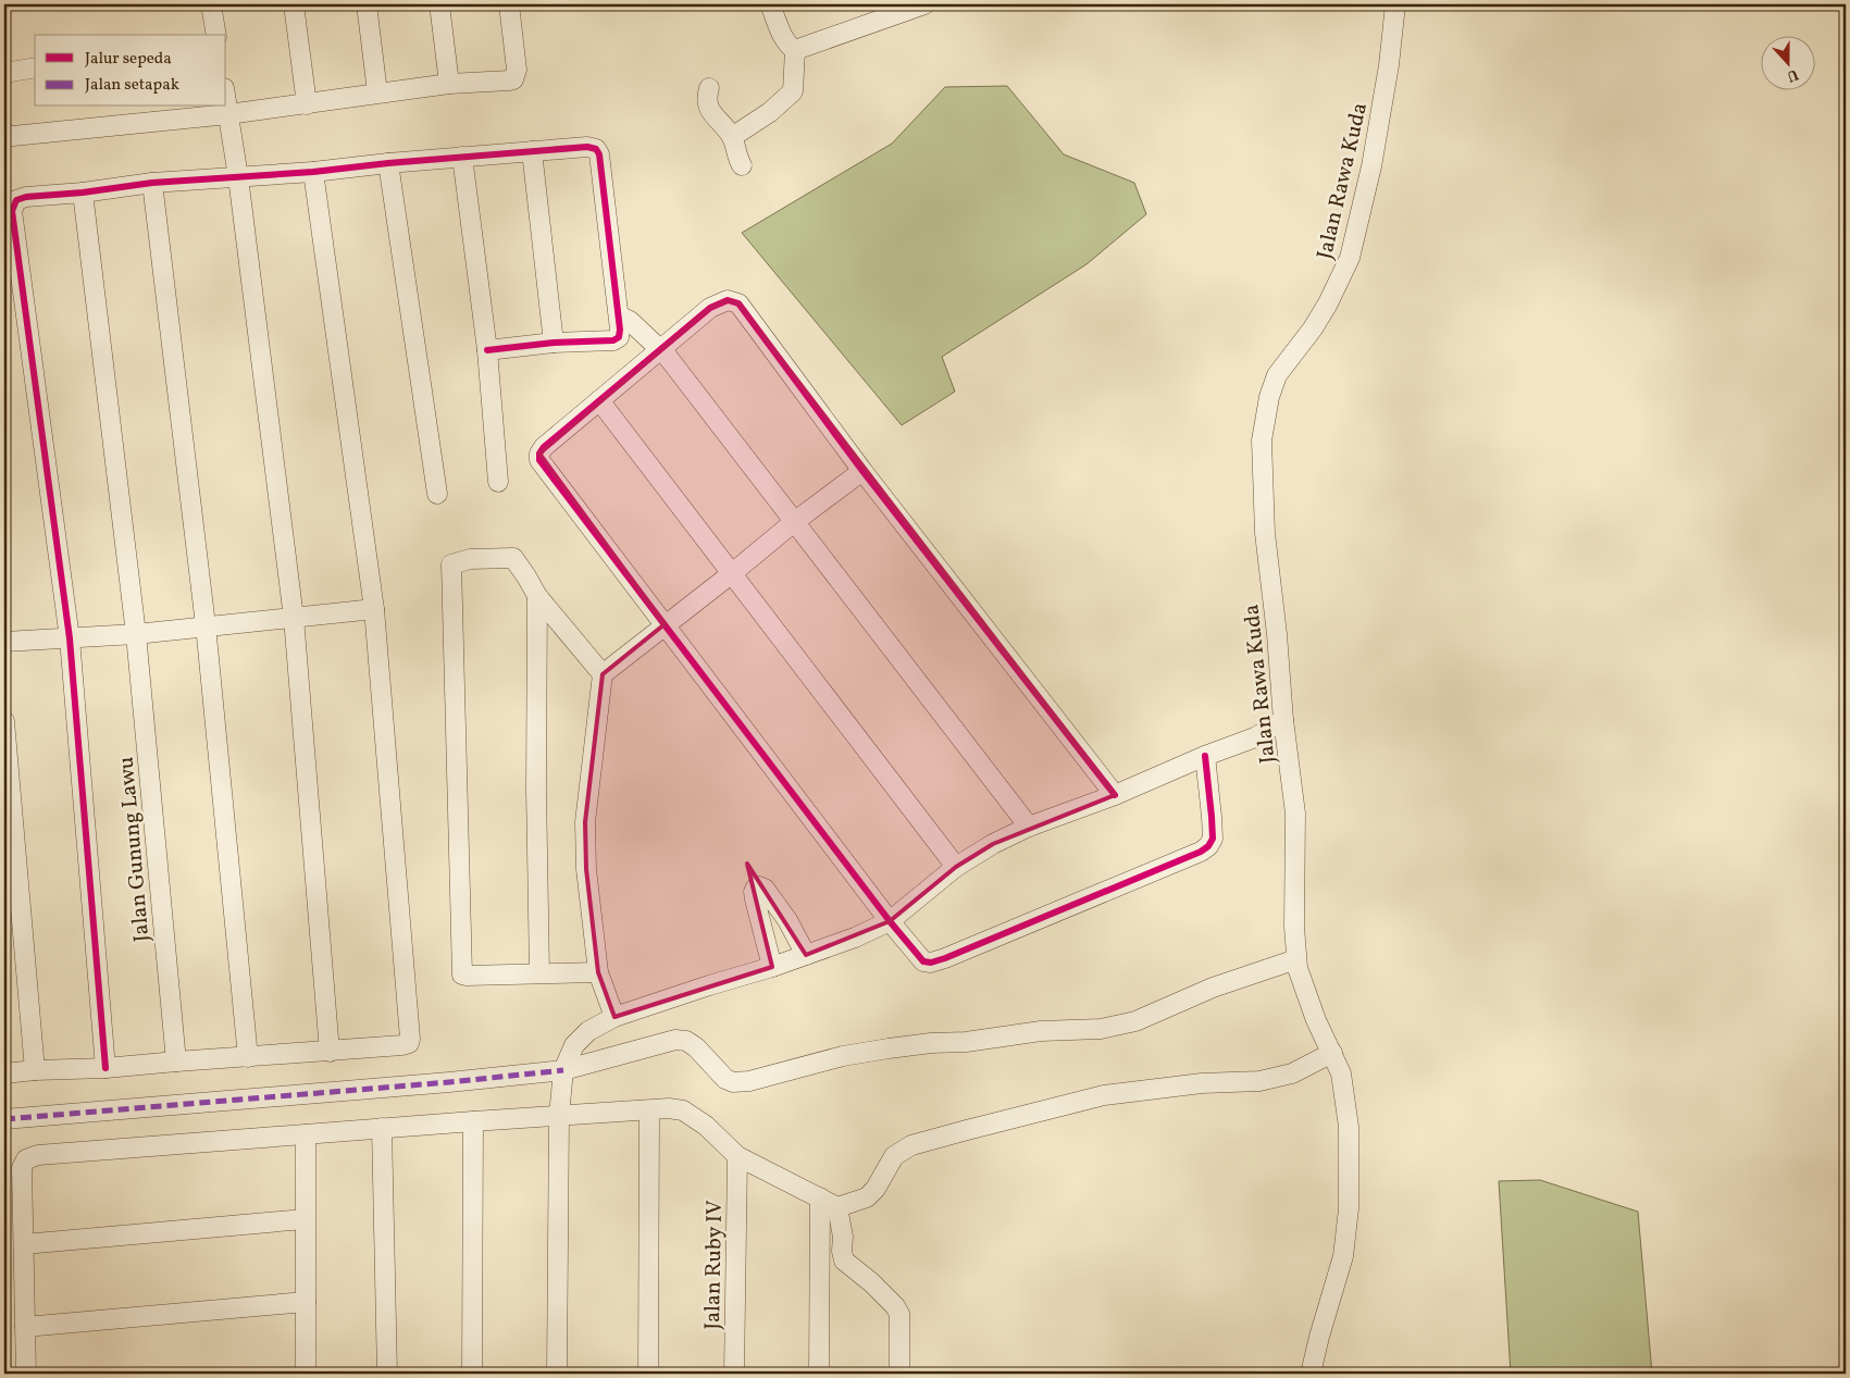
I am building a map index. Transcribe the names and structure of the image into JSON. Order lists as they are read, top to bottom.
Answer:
{
  "streets": {
    "street": ["Jalan Rawa Kuda", "Jalan Gunung Lawu", "Jalan Ruby IV"]
  },
  "legend": ["Jalur sepeda", "Jalan setapak"],
  "north": "bottom"
}
